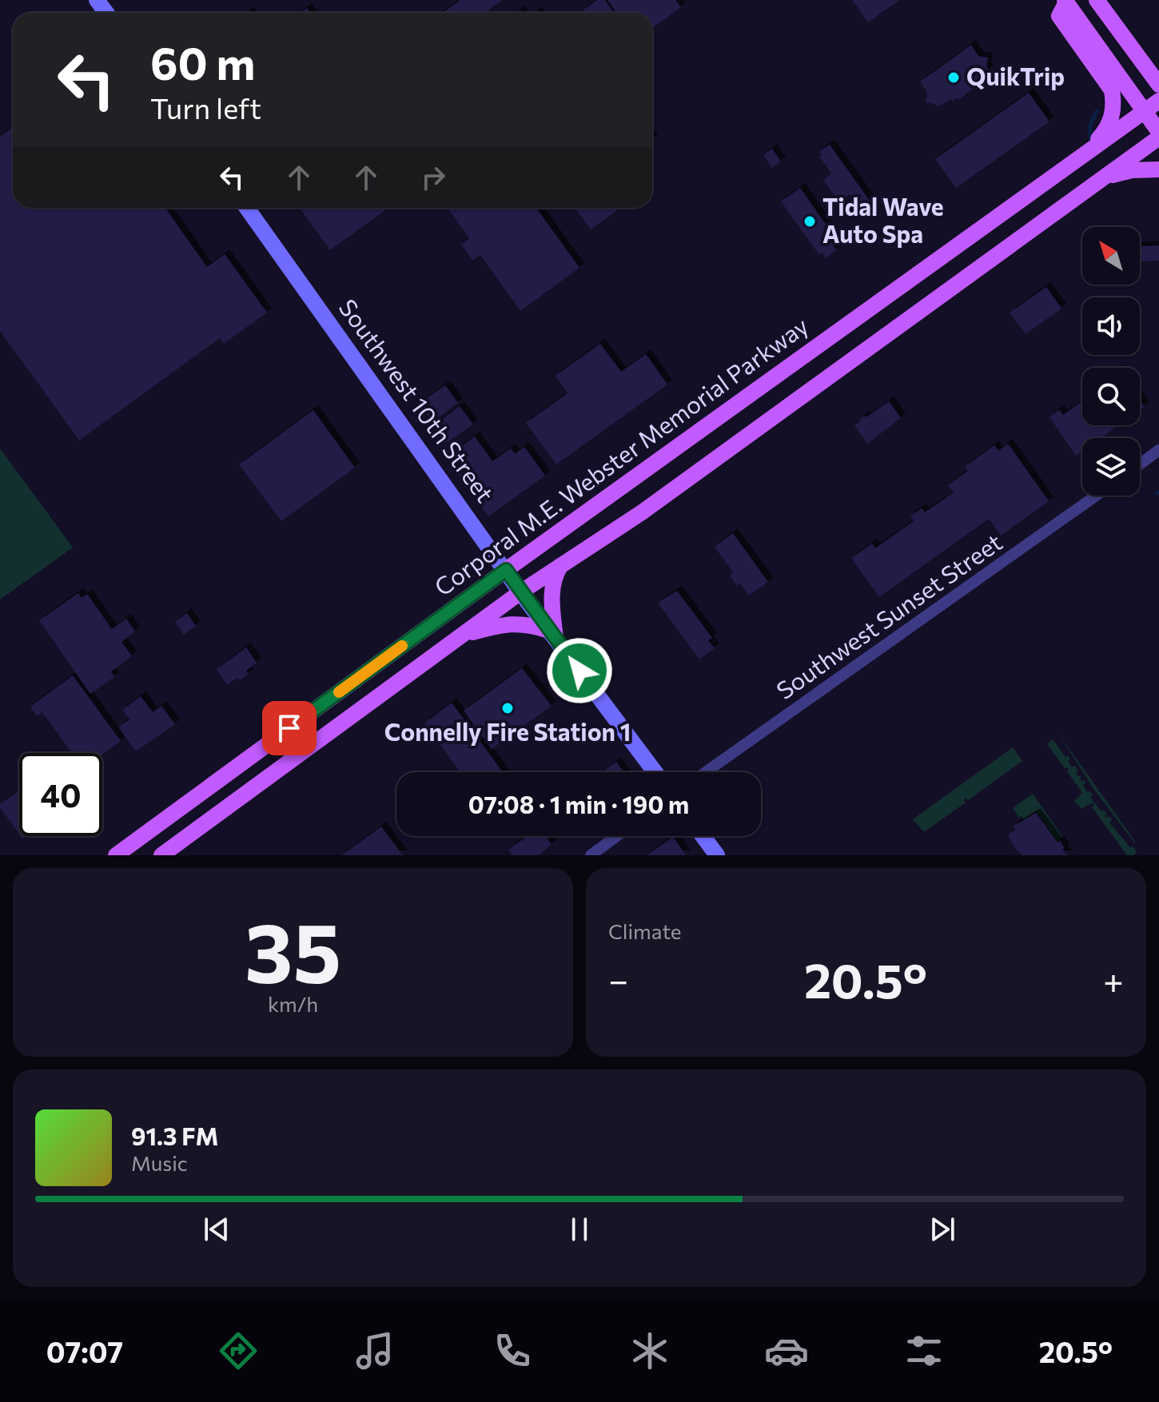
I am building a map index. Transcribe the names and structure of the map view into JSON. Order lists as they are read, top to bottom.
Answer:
{
  "streets": {
    "main road": ["Corporal M.E. Webster Memorial Parkway"],
    "street": ["Southwest 10th Street", "Southwest Sunset Street"]
  },
  "crossings": [
    ["Southwest 10th Street", "Corporal M.E. Webster Memorial Parkway"]
  ],
  "places": ["QuikTrip", "Tidal Wave Auto Spa", "Connelly Fire Station 1"],
  "north": "top left",
  "page": {
    "turn": ["60 m", "Turn left"],
    "limit": "40",
    "trip": "07:08 · 1 min · 190 m",
    "tile": [
      ["35", "km/h"],
      "Climate"
    ],
    "heat": ["−", "20.5°", "+"],
    "song": ["91.3 FM", "Music"],
    "tabs": ["07:07", "20.5°"]
  }
}
